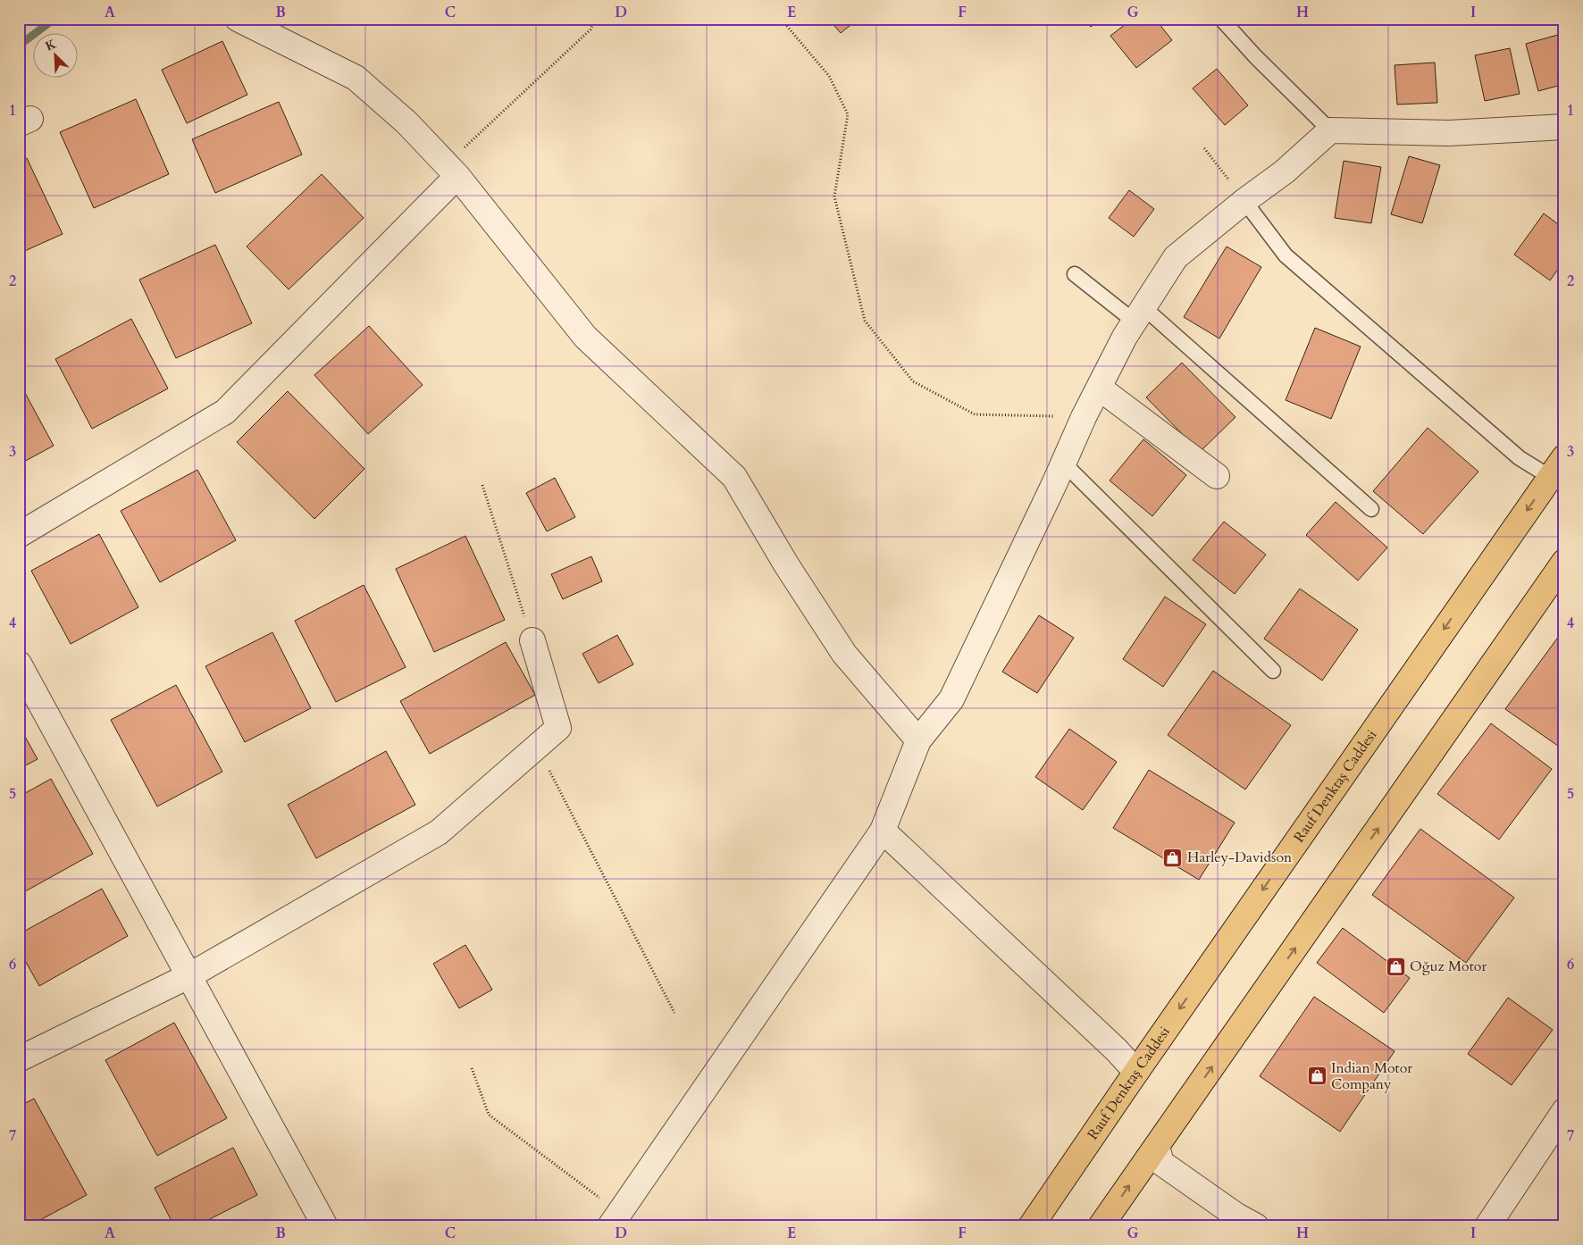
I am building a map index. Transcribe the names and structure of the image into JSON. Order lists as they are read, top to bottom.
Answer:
{
  "streets": {
    "main road": ["Rauf Denktaş Caddesi"]
  },
  "places": {
    "shop": ["Harley-Davidson", "Oğuz Motor", "Indian Motor Company"]
  },
  "north": "top left",
  "grid": {
    "columns": [
      "A",
      "B",
      "C",
      "D",
      "E",
      "F",
      "G",
      "H",
      "I"
    ],
    "rows": [
      "1",
      "2",
      "3",
      "4",
      "5",
      "6",
      "7"
    ]
  }
}
